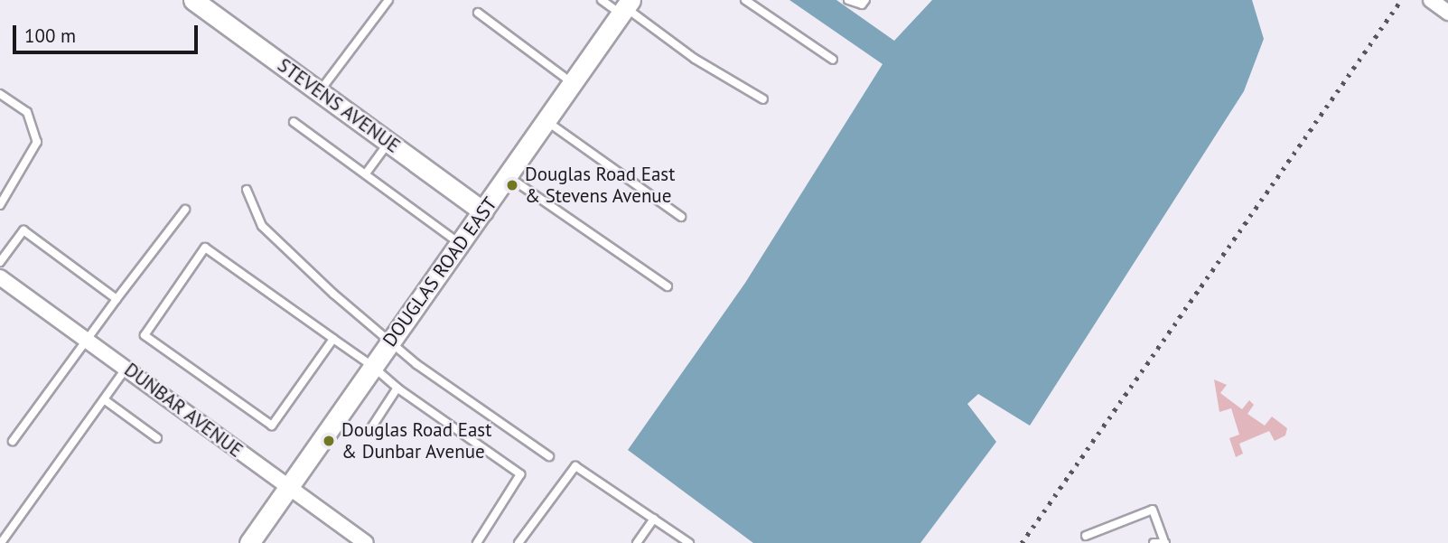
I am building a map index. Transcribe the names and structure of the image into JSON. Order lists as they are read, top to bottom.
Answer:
{
  "streets": {
    "street": ["STEVENS AVENUE", "DOUGLAS ROAD EAST", "DUNBAR AVENUE"]
  },
  "crossings": [
    ["STEVENS AVENUE", "DOUGLAS ROAD EAST"],
    ["DOUGLAS ROAD EAST", "DUNBAR AVENUE"]
  ],
  "places": ["Douglas Road East & Stevens Avenue", "Douglas Road East & Dunbar Avenue"],
  "scale_bar": "100 m"
}
